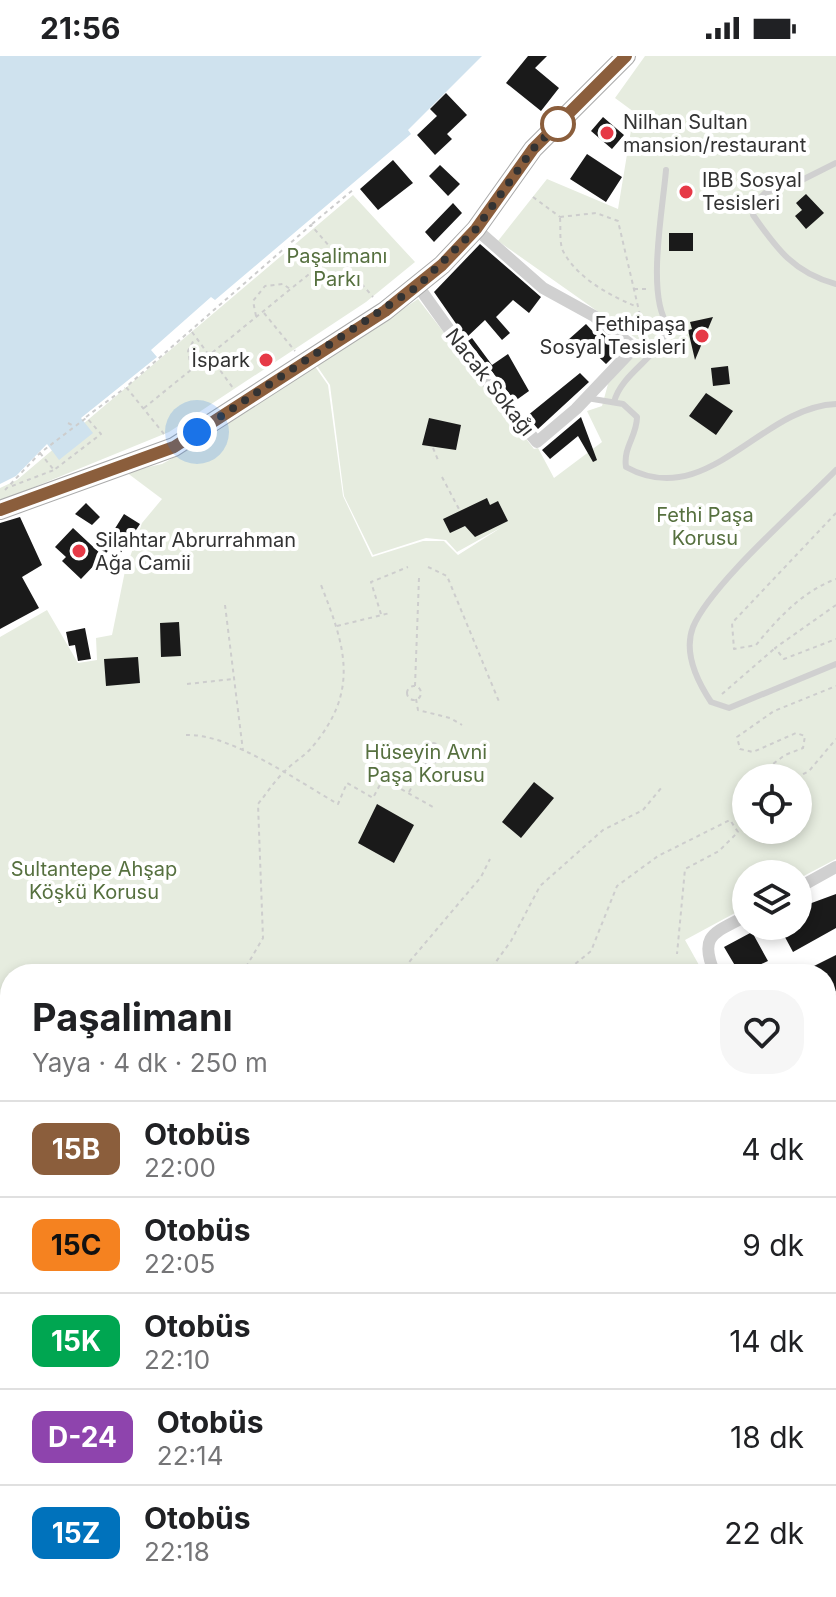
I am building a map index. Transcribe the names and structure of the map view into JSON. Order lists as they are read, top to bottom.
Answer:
{
  "streets": {
    "street": ["Nacak Sokağı"]
  },
  "parks": [
    "Paşalimanı Parkı",
    "Fethi Paşa Korusu",
    "Hüseyin Avni Paşa Korusu",
    "Sultantepe Ahşap Köşkü Korusu"
  ],
  "places": [
    "Nilhan Sultan mansion/restaurant",
    "IBB Sosyal Tesisleri",
    "Fethipaşa Sosyal Tesisleri",
    "İspark",
    "Silahtar Abrurrahman Ağa Camii"
  ],
  "lines": ["bus line 15B"],
  "page": {
    "status": "21:56",
    "heading": ["Paşalimanı", "Yaya · 4 dk · 250 m"],
    "list": [
      {
        "mark": "15B",
        "name": "Otobüs",
        "note": "22:00",
        "value": "4 dk"
      },
      {
        "mark": "15C",
        "name": "Otobüs",
        "note": "22:05",
        "value": "9 dk"
      },
      {
        "mark": "15K",
        "name": "Otobüs",
        "note": "22:10",
        "value": "14 dk"
      },
      {
        "mark": "D-24",
        "name": "Otobüs",
        "note": "22:14",
        "value": "18 dk"
      },
      {
        "mark": "15Z",
        "name": "Otobüs",
        "note": "22:18",
        "value": "22 dk"
      }
    ]
  }
}
